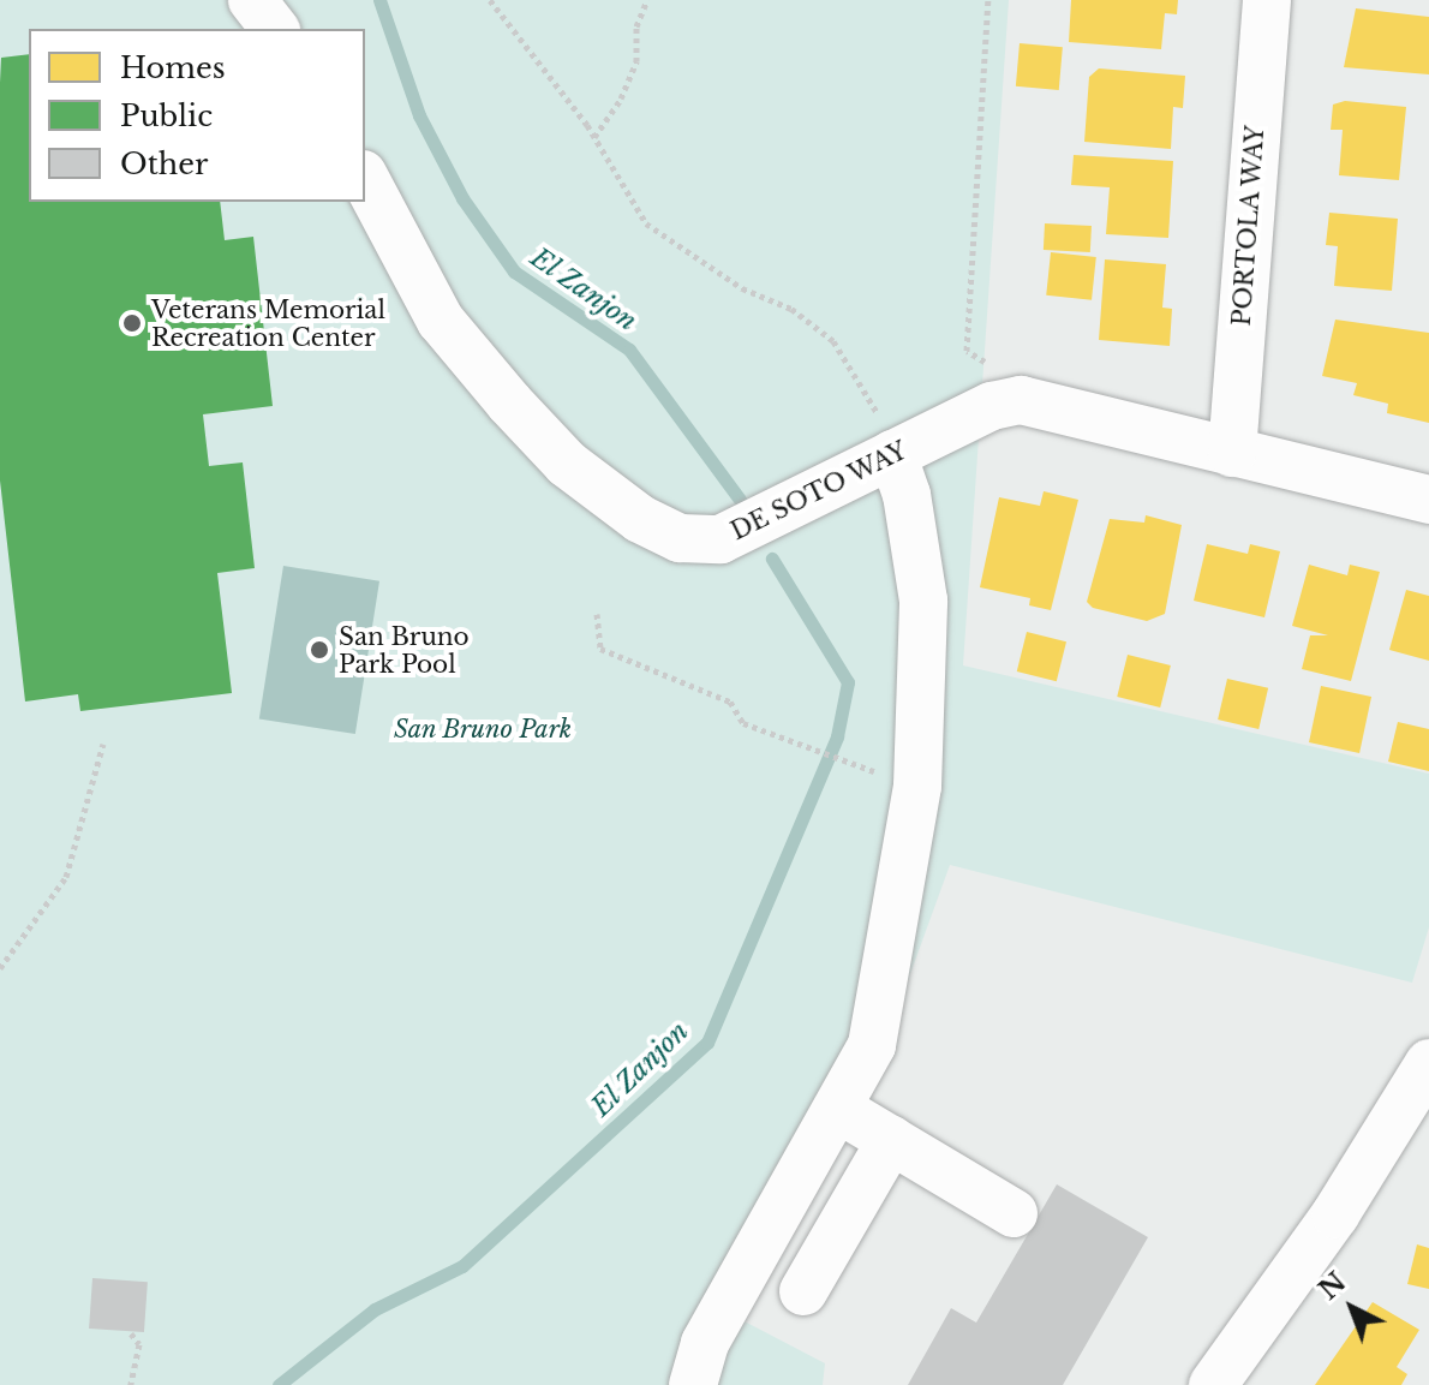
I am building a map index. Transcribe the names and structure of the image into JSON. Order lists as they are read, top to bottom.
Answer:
{
  "streets": {
    "street": ["PORTOLA WAY", "DE SOTO WAY"]
  },
  "water": ["El Zanjon"],
  "parks": ["San Bruno Park"],
  "places": ["Veterans Memorial Recreation Center", "San Bruno Park Pool"],
  "legend": ["Homes", "Public", "Other"],
  "north": "top left"
}
